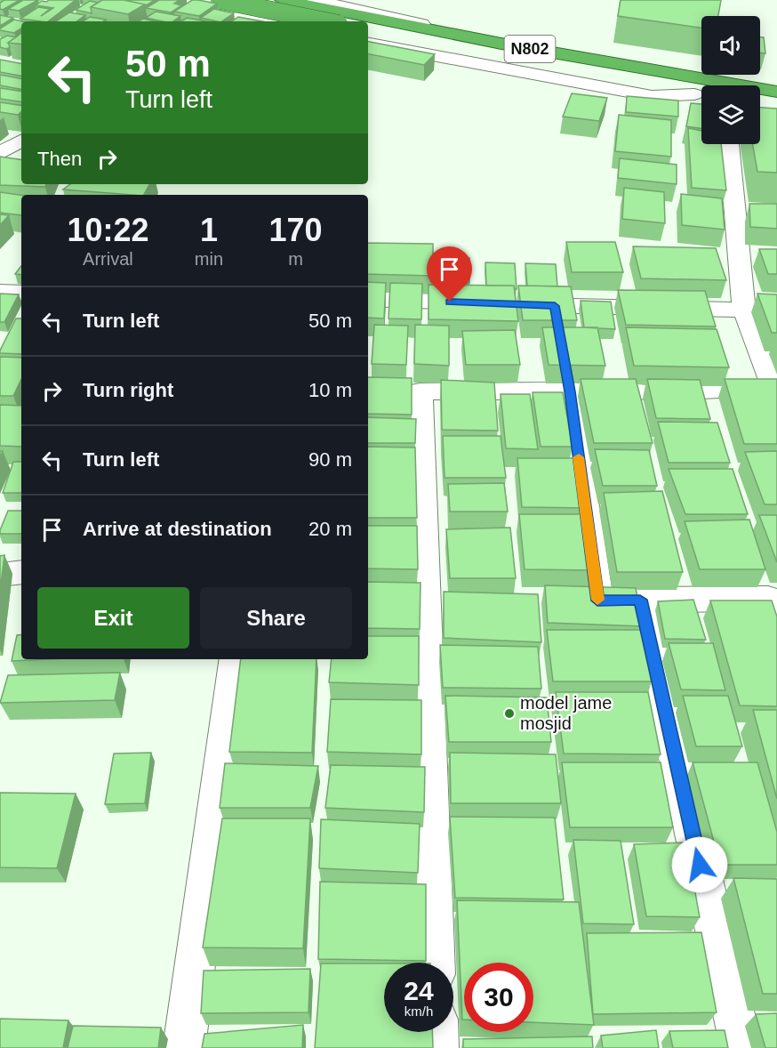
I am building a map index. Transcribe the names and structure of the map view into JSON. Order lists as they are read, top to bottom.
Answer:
{
  "streets": {
    "highway": ["N802"]
  },
  "places": ["model jame mosjid"],
  "page": {
    "turn": ["50 m", "Turn left"],
    "then": "Then",
    "eta": [
      "10:22",
      "Arrival",
      "1",
      "min",
      "170",
      "m"
    ],
    "list": [
      {
        "name": "Turn left",
        "value": "50 m"
      },
      {
        "name": "Turn right",
        "value": "10 m"
      },
      {
        "name": "Turn left",
        "value": "90 m"
      },
      {
        "name": "Arrive at destination",
        "value": "20 m"
      }
    ],
    "buttons": ["Exit", "Share"],
    "speed": "24 km/h",
    "limit": "30"
  }
}
